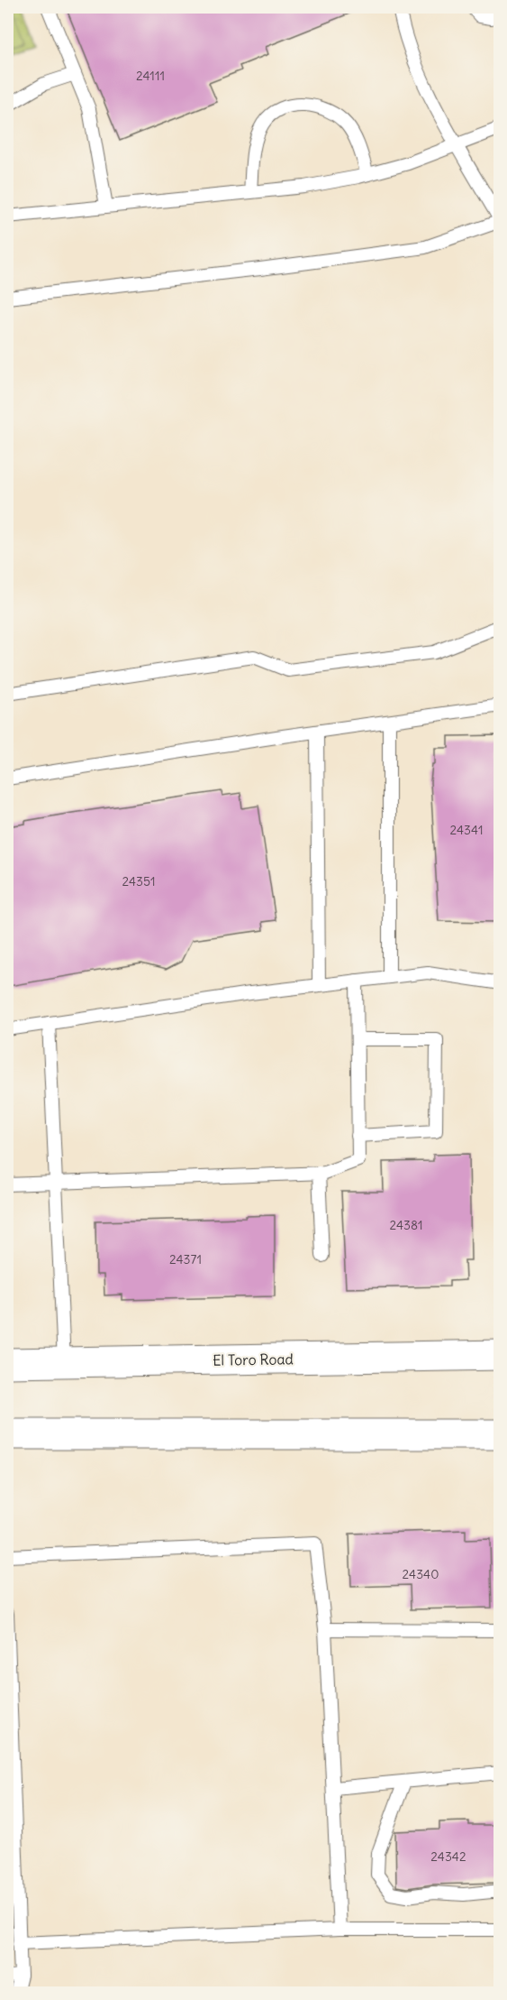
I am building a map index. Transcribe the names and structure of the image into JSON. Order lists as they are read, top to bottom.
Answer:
{
  "streets": {
    "main road": ["El Toro Road"]
  },
  "house_numbers": [
    "24111",
    "24341",
    "24351",
    "24381",
    "24371",
    "24340",
    "24342"
  ]
}
